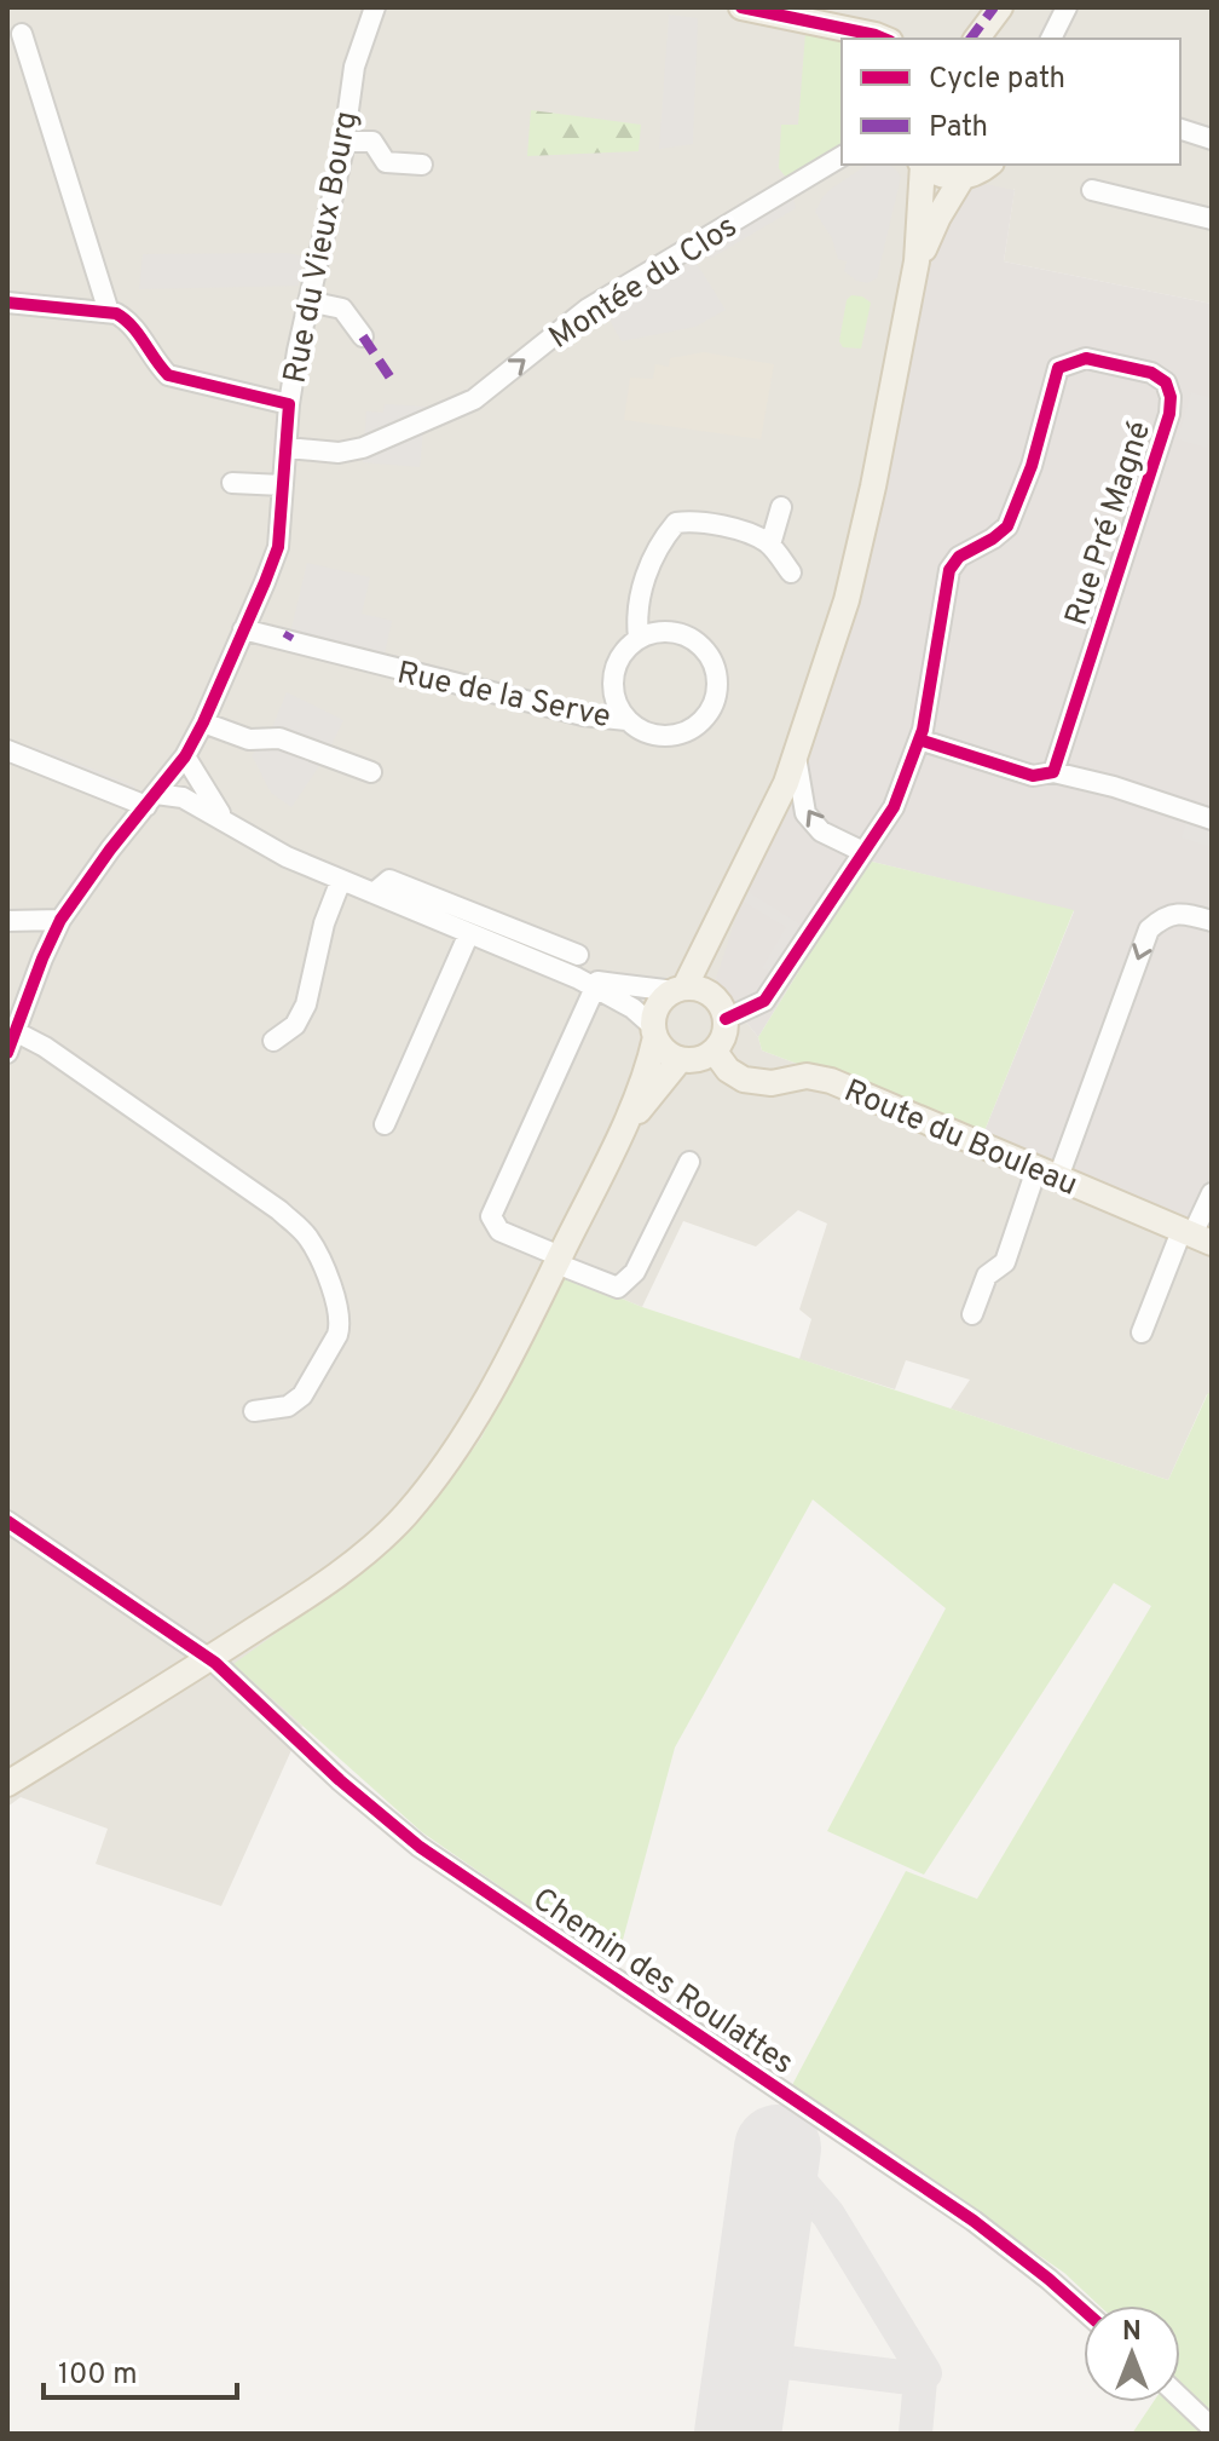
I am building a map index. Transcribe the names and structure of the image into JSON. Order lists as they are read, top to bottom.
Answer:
{
  "streets": {
    "main road": ["Route du Bouleau"],
    "street": [
      "Rue du Vieux Bourg",
      "Montée du Clos",
      "Rue Pré Magné",
      "Rue de la Serve",
      "Chemin des Roulattes"
    ]
  },
  "crossings": [
    ["Rue du Vieux Bourg", "Montée du Clos"],
    ["Rue du Vieux Bourg", "Rue de la Serve"],
    ["Rue Pré Magné", "Route du Bouleau"]
  ],
  "one_way": ["Montée du Clos"],
  "legend": ["Cycle path", "Path"],
  "scale_bar": "100 m",
  "north": "top"
}
